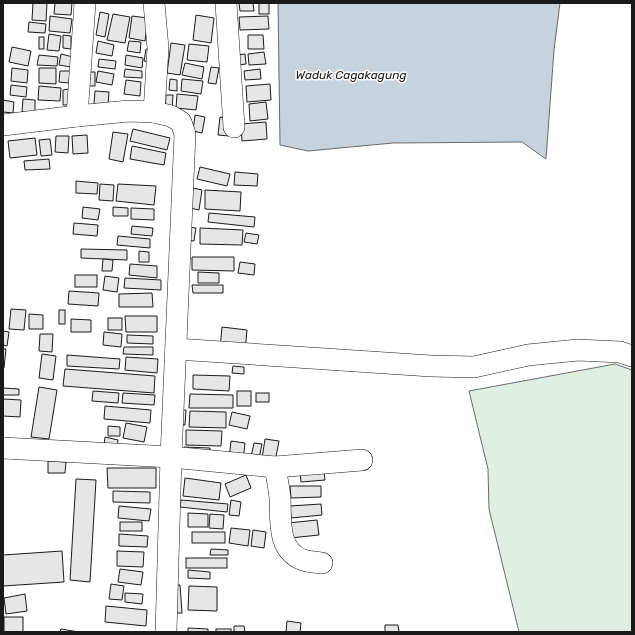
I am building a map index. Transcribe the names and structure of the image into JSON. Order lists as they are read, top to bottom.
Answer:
{
  "water": ["Waduk Cagakagung"]
}
